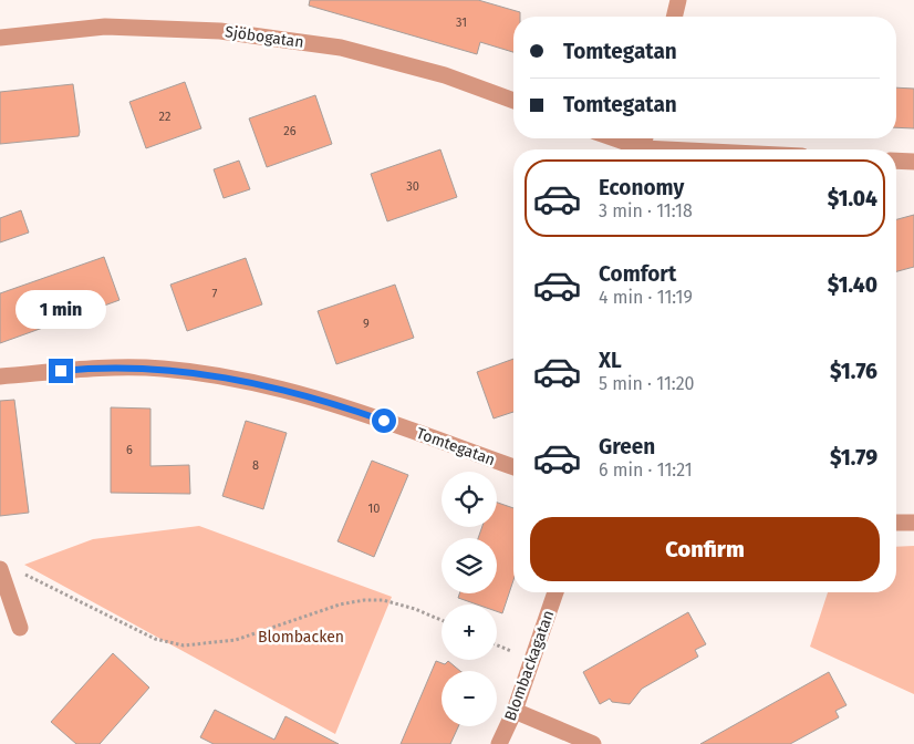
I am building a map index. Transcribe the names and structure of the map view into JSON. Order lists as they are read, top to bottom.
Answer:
{
  "streets": {
    "street": ["Sjöbogatan", "Tomtegatan", "Blombackagatan"]
  },
  "parks": ["Blombacken"],
  "house_numbers": [
    "31",
    "22",
    "26",
    "30",
    "7",
    "9",
    "6",
    "8",
    "10"
  ],
  "page": {
    "banner": ["Tomtegatan", "Tomtegatan"],
    "list": [
      {
        "name": "Economy",
        "note": "3 min · 11:18",
        "value": "$1.04"
      },
      {
        "name": "Comfort",
        "note": "4 min · 11:19",
        "value": "$1.40"
      },
      {
        "name": "XL",
        "note": "5 min · 11:20",
        "value": "$1.76"
      },
      {
        "name": "Green",
        "note": "6 min · 11:21",
        "value": "$1.79"
      }
    ],
    "bubble": "1 min",
    "map_buttons": ["+", "−"],
    "buttons": "Confirm"
  }
}
